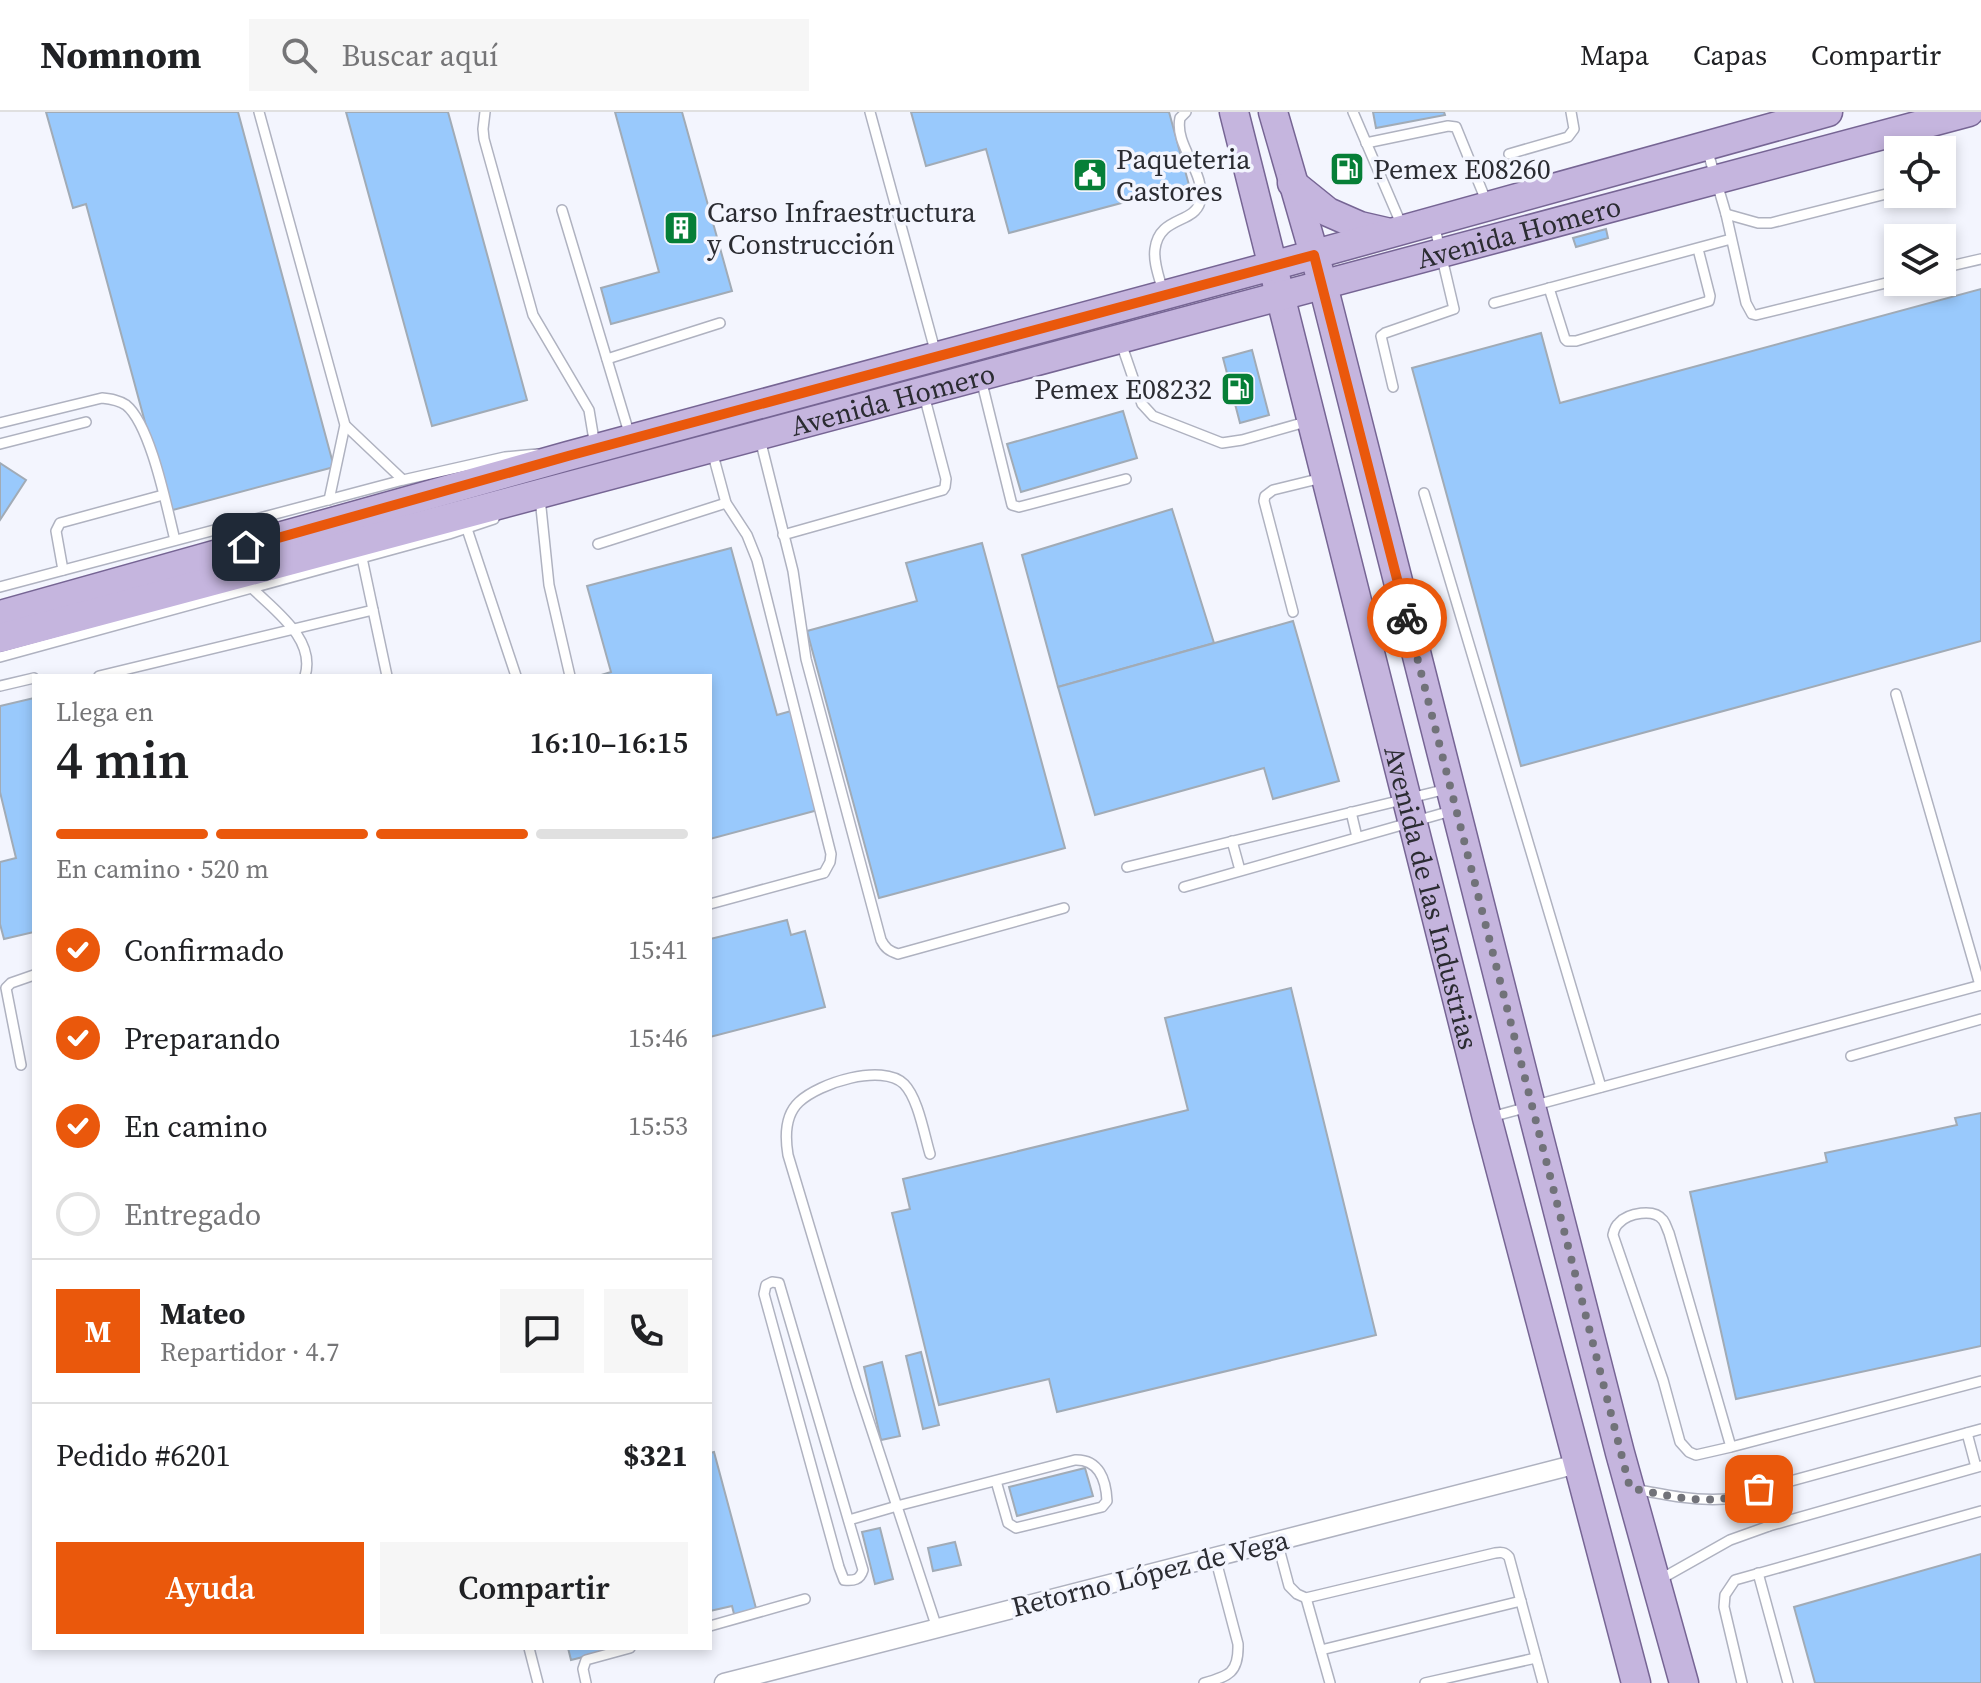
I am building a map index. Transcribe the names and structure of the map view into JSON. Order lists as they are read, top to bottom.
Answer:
{
  "streets": {
    "main road": ["Avenida Homero", "Avenida de las Industrias"],
    "street": ["Retorno López de Vega"]
  },
  "crossings": [
    ["Avenida Homero", "Avenida de las Industrias"],
    ["Avenida de las Industrias", "Retorno López de Vega"]
  ],
  "places": {
    "fuel station": ["Pemex E08260", "Pemex E08232"],
    "public building": ["Paqueteria Castores"],
    "building": ["Carso Infraestructura y Construcción"]
  },
  "page": {
    "header": "Nomnom",
    "search": "Buscar aquí",
    "nav": ["Mapa", "Capas", "Compartir"],
    "heading": ["4 min", "Llega en", "16:10–16:15"],
    "panel": [
      "Mateo",
      "Repartidor · 4.7",
      "Pedido #6201",
      "$321"
    ],
    "bar": "En camino · 520 m",
    "list": [
      ["Confirmado", "15:41"],
      ["Preparando", "15:46"],
      ["En camino", "15:53"],
      "Entregado"
    ],
    "round": "M",
    "buttons": ["Ayuda", "Compartir"]
  }
}
